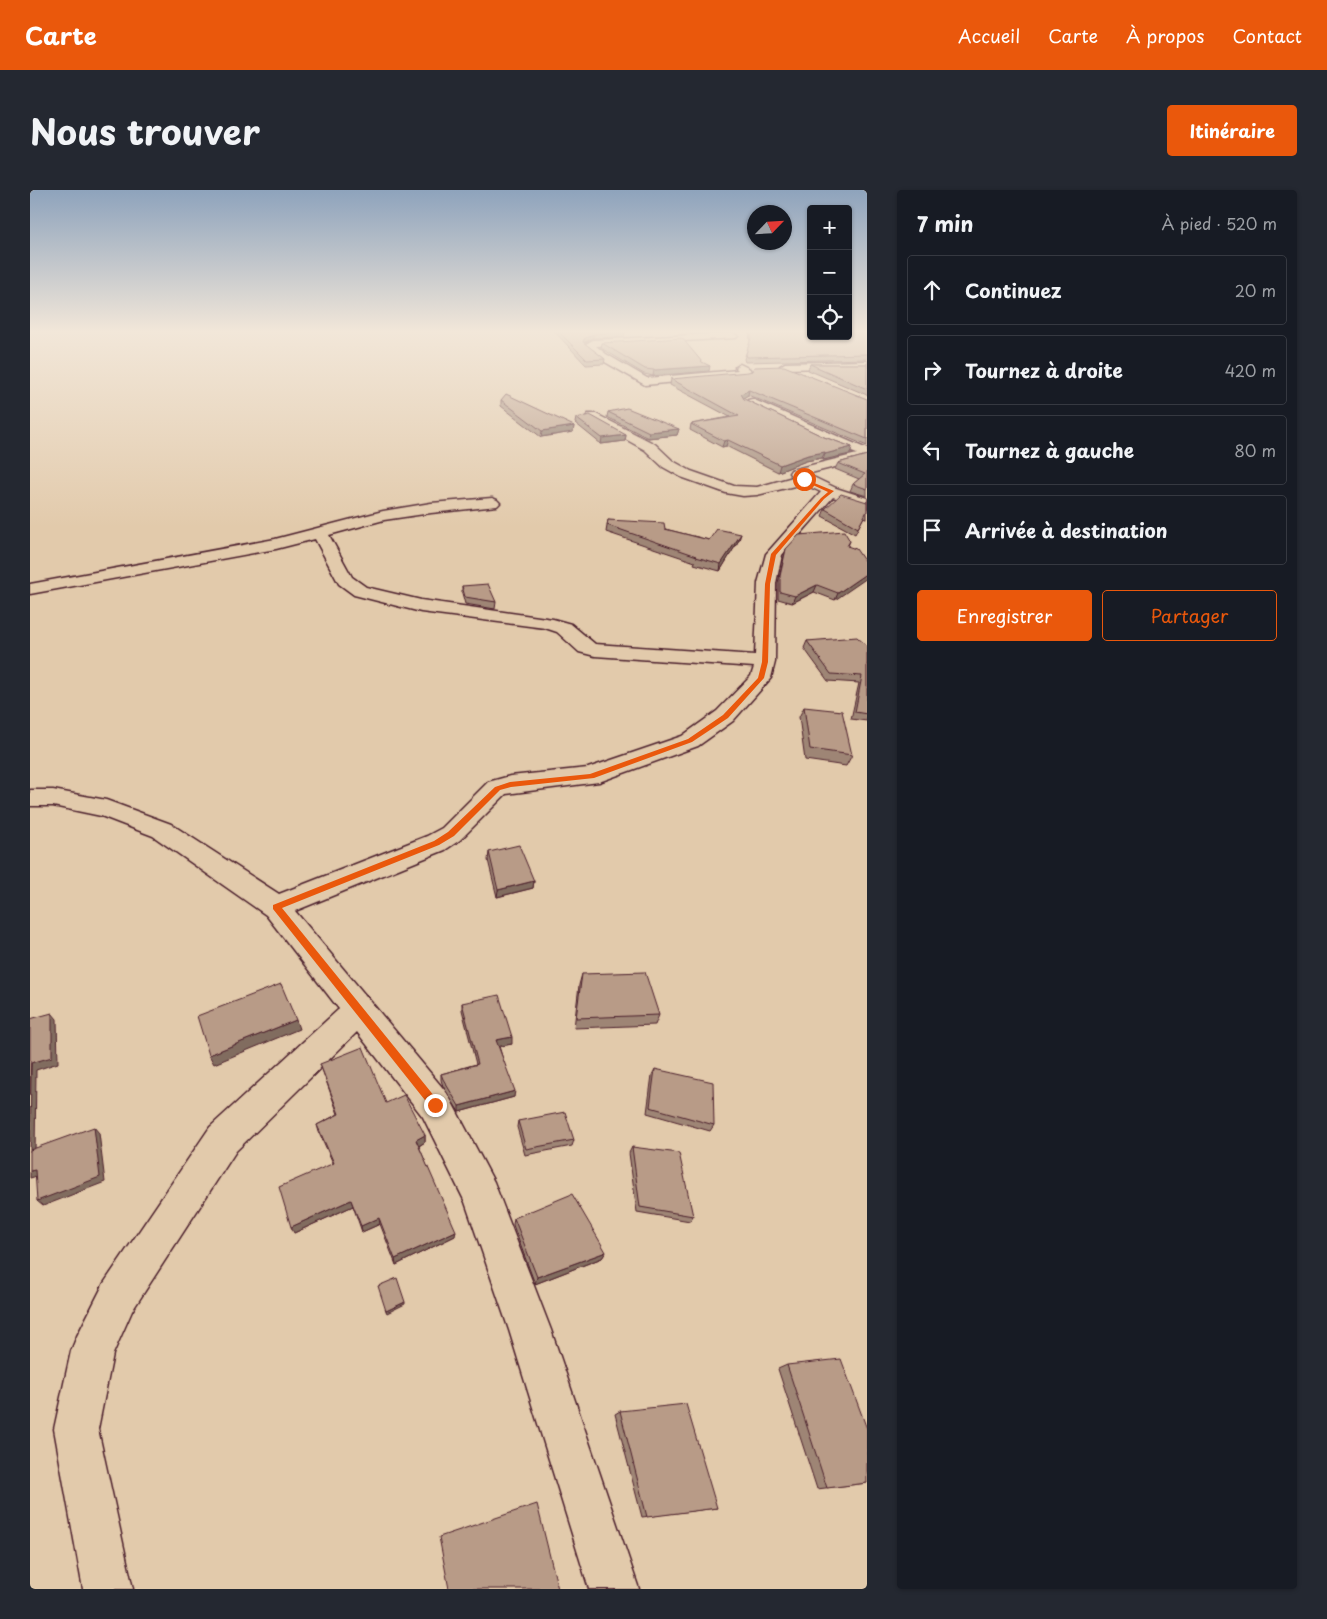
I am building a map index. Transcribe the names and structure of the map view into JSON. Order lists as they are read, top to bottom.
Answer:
{
  "north": "top right",
  "page": {
    "header": "Carte",
    "nav": [
      "Accueil",
      "Carte",
      "À propos",
      "Contact"
    ],
    "title": "Nous trouver",
    "buttons": [
      "Itinéraire",
      ["Enregistrer", "Partager"]
    ],
    "heading": ["7 min", "À pied · 520 m"],
    "map_buttons": ["+", "−"],
    "list": [
      ["Continuez", "20 m"],
      ["Tournez à droite", "420 m"],
      ["Tournez à gauche", "80 m"],
      "Arrivée à destination"
    ]
  }
}
